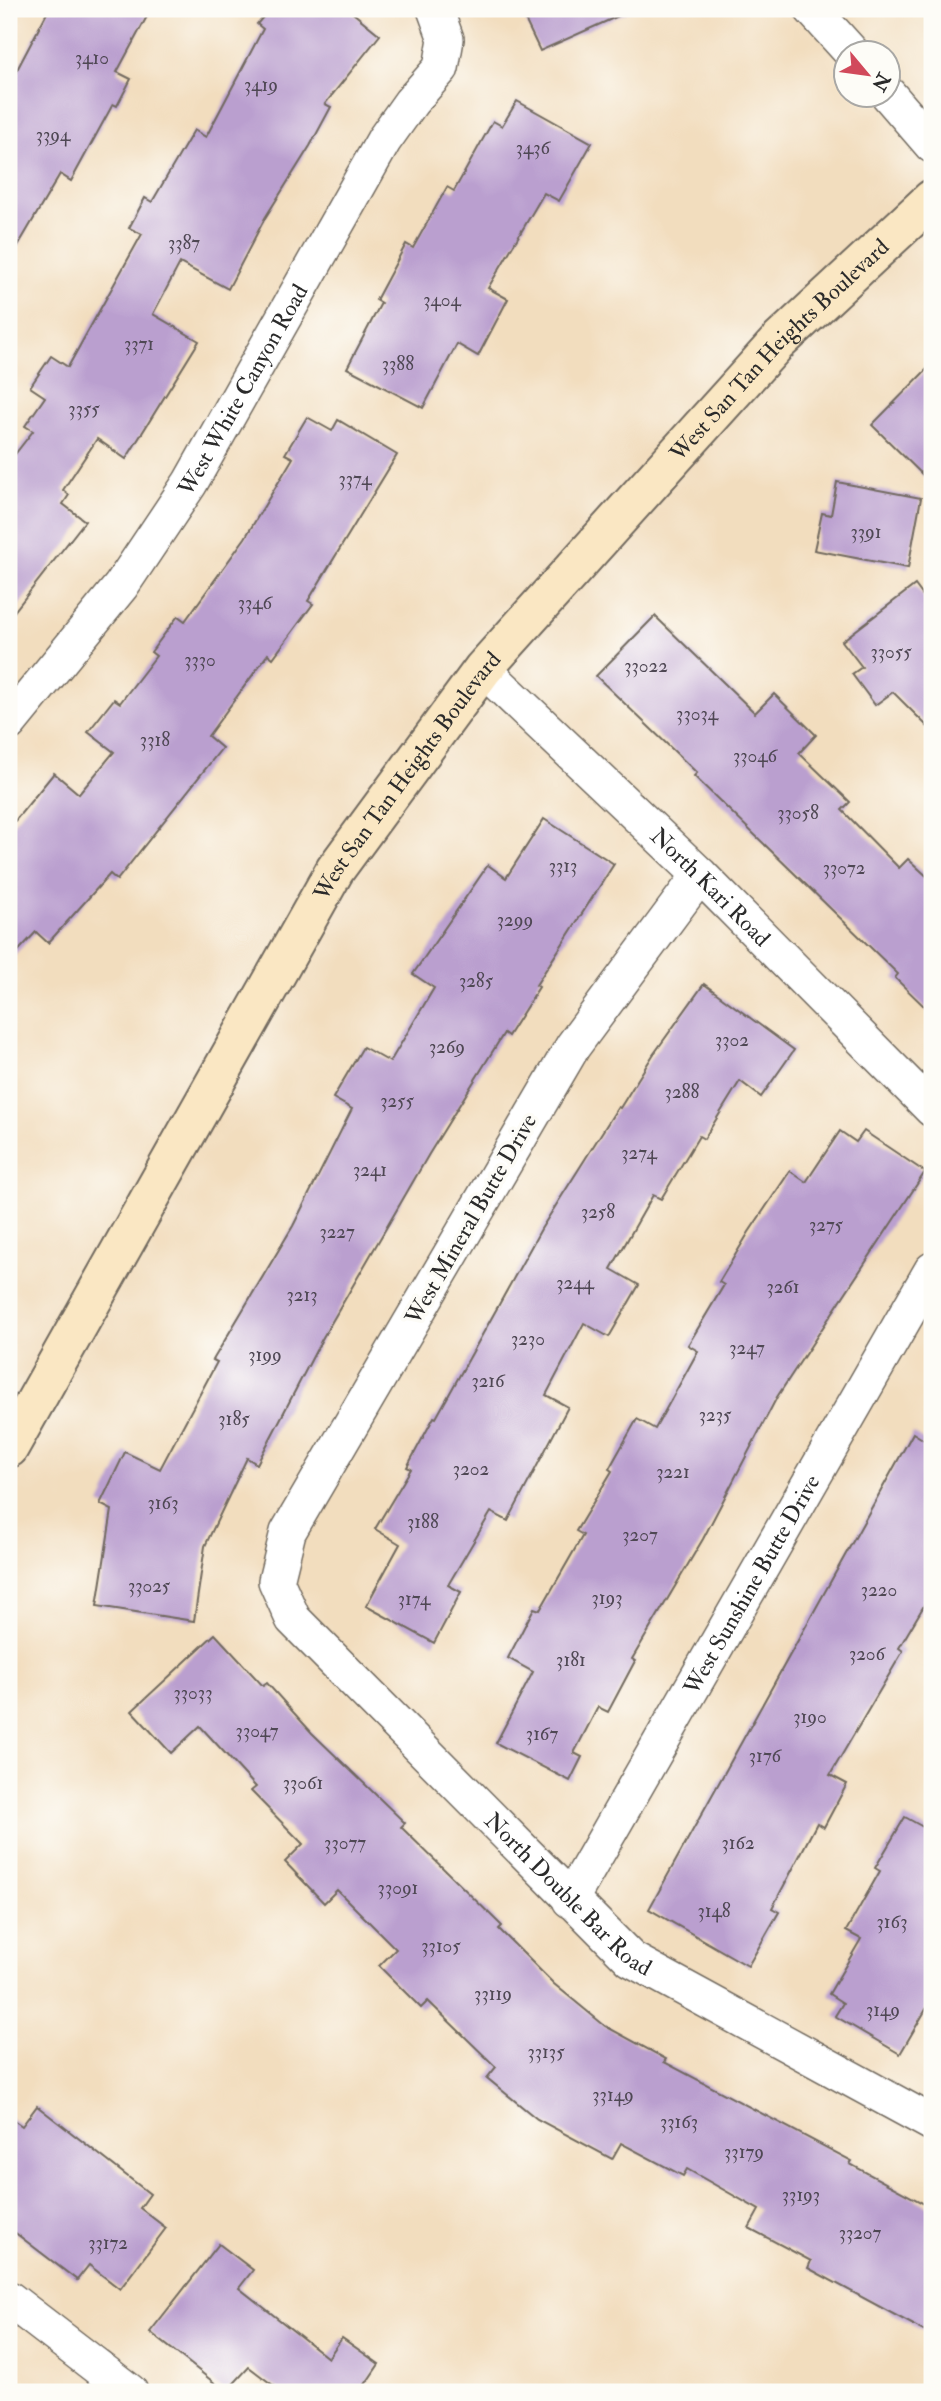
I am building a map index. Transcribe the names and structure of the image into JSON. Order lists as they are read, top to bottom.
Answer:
{
  "streets": {
    "street": [
      "West San Tan Heights Boulevard",
      "West White Canyon Road",
      "North Kari Road",
      "West Mineral Butte Drive",
      "West Sunshine Butte Drive",
      "North Double Bar Road"
    ]
  },
  "crossings": [
    ["West San Tan Heights Boulevard", "North Kari Road"],
    ["North Kari Road", "West Mineral Butte Drive"],
    ["West Mineral Butte Drive", "North Double Bar Road"],
    ["West Sunshine Butte Drive", "North Double Bar Road"]
  ],
  "house_numbers": [
    "3410",
    "3419",
    "3394",
    "3436",
    "3387",
    "3404",
    "3371",
    "3388",
    "3355",
    "3374",
    "3391",
    "3346",
    "33055",
    "3330",
    "33022",
    "33034",
    "3318",
    "33046",
    "33058",
    "3313",
    "33072",
    "3299",
    "3285",
    "3302",
    "3269",
    "3288",
    "3255",
    "3274",
    "3241",
    "3258",
    "3275",
    "3227",
    "3244",
    "3261",
    "3213",
    "3230",
    "3247",
    "3199",
    "3216",
    "3235",
    "3185",
    "3202",
    "3221",
    "3163",
    "3188",
    "3207",
    "33025",
    "3220",
    "3193",
    "3174",
    "3206",
    "3181",
    "33033",
    "3190",
    "33047",
    "3167",
    "3176",
    "33061",
    "33077",
    "3162",
    "33091",
    "3148",
    "3163",
    "33105",
    "33119",
    "3149",
    "33135",
    "33149",
    "33163",
    "33179",
    "33193",
    "33207",
    "33172"
  ],
  "north": "bottom right"
}
